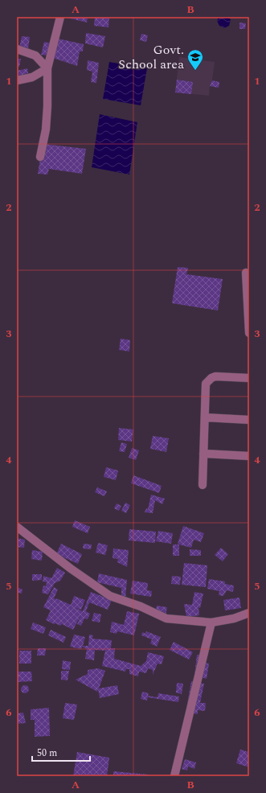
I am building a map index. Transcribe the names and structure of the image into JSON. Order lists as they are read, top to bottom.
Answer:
{
  "places": {
    "school or university": ["Govt. School area"]
  },
  "scale_bar": "50 m",
  "grid": {
    "columns": ["A", "B"],
    "rows": [
      "1",
      "2",
      "3",
      "4",
      "5",
      "6"
    ]
  }
}
